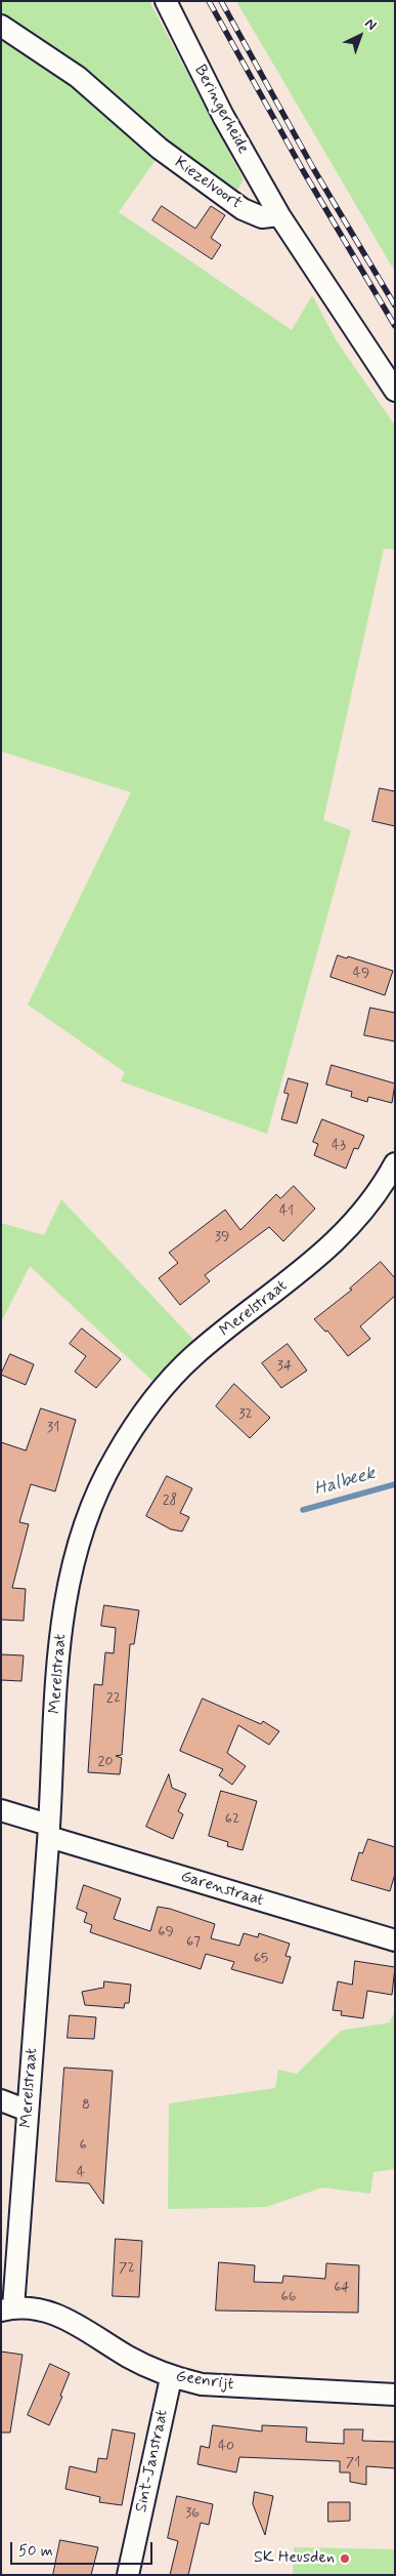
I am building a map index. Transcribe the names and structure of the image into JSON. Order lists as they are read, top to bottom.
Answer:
{
  "streets": {
    "street": [
      "Beringerheide",
      "Kiezelvoort",
      "Merelstraat",
      "Garenstraat",
      "Geenrijt",
      "Sint-Janstraat"
    ]
  },
  "crossings": [
    ["Beringerheide", "Kiezelvoort"],
    ["Merelstraat", "Garenstraat"],
    ["Merelstraat", "Geenrijt"],
    ["Geenrijt", "Sint-Janstraat"]
  ],
  "water": ["Halbeek"],
  "places": ["SK Heusden"],
  "house_numbers": [
    "49",
    "43",
    "41",
    "39",
    "34",
    "32",
    "31",
    "28",
    "22",
    "20",
    "62",
    "69",
    "67",
    "65",
    "8",
    "6",
    "4",
    "72",
    "64",
    "66",
    "40",
    "71",
    "36"
  ],
  "scale_bar": "50 m",
  "north": "top right"
}
